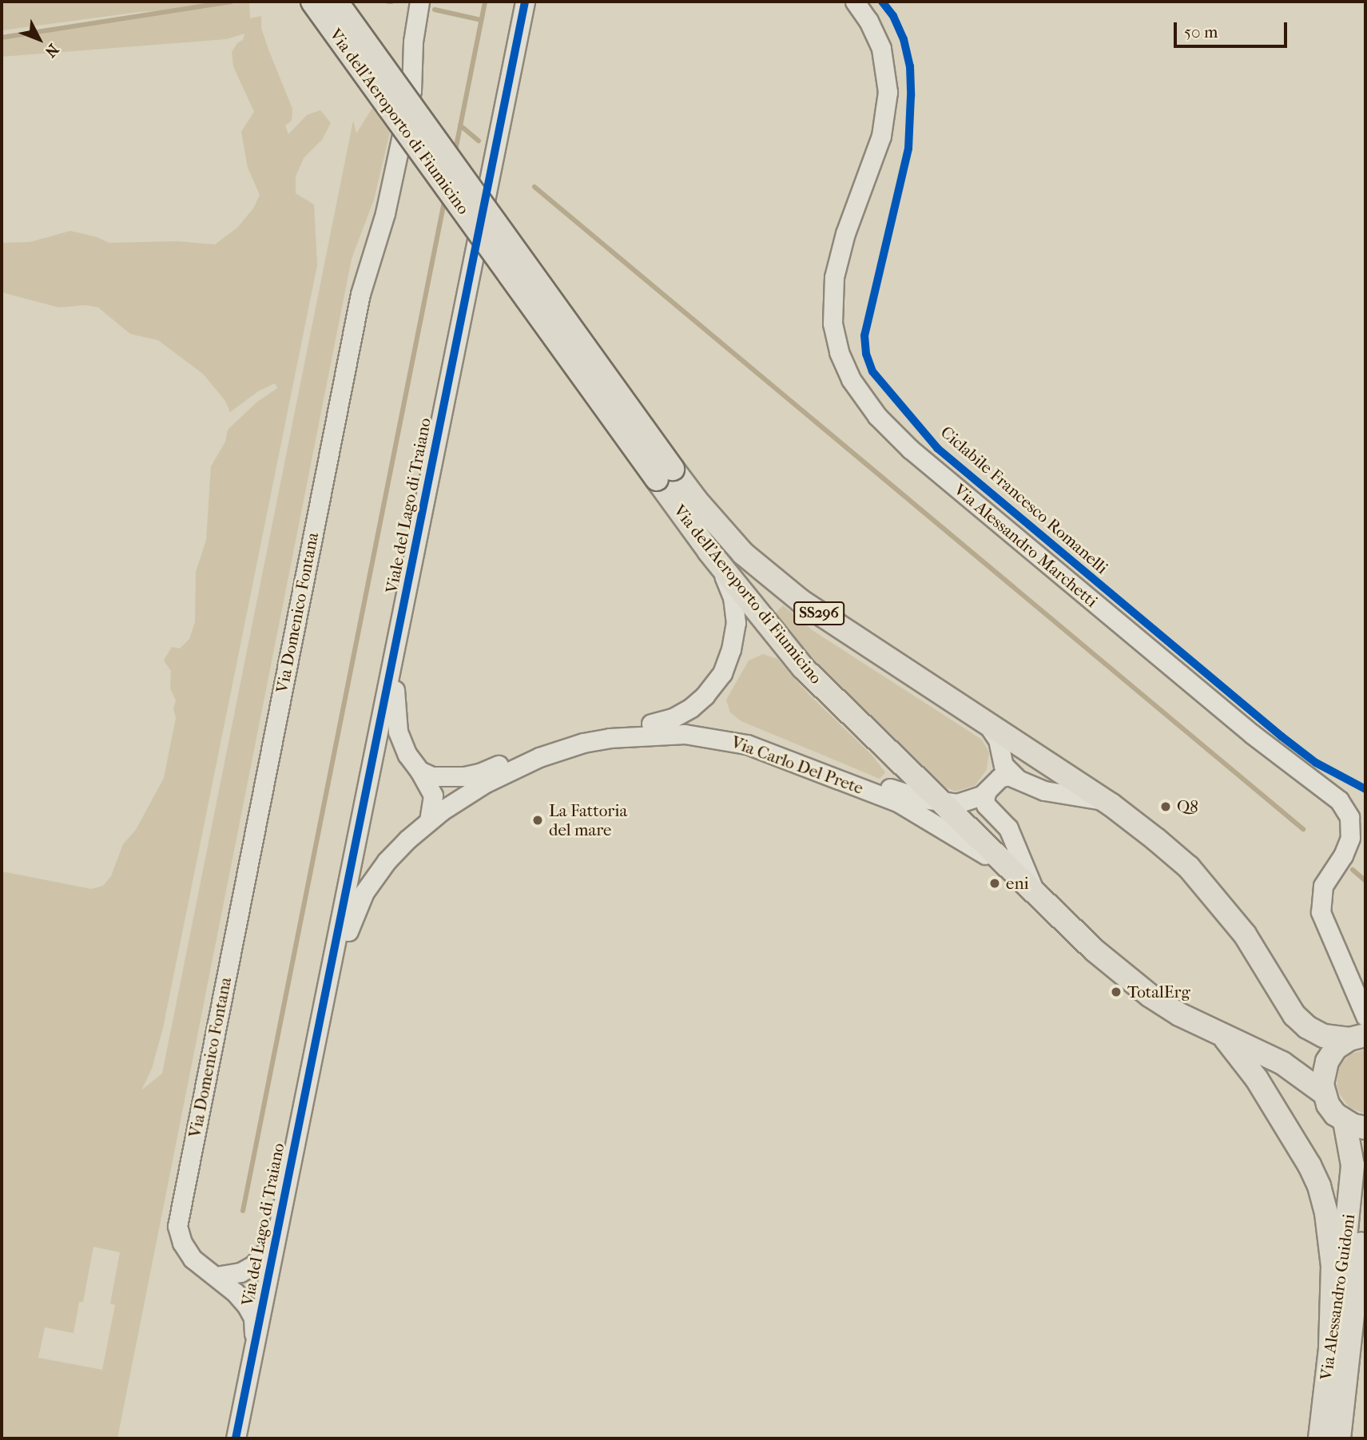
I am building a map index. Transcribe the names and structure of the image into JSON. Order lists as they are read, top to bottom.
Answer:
{
  "streets": {
    "main road": ["Via dell'Aeroporto di Fiumicino", "SS296", "Via Alessandro Guidoni"],
    "street": [
      "Viale del Lago di Traiano",
      "Via Alessandro Marchetti",
      "Via Domenico Fontana",
      "Via Carlo Del Prete",
      "Via del Lago di Traiano"
    ],
    "cycle path": ["Ciclabile Francesco Romanelli"]
  },
  "crossings": [
    ["Via dell'Aeroporto di Fiumicino", "Via Carlo Del Prete"],
    ["Viale del Lago di Traiano", "Via Carlo Del Prete"],
    ["Viale del Lago di Traiano", "Via del Lago di Traiano"]
  ],
  "places": [
    "Q8",
    "La Fattoria del mare",
    "eni",
    "TotalErg"
  ],
  "scale_bar": "50 m",
  "north": "bottom right"
}
